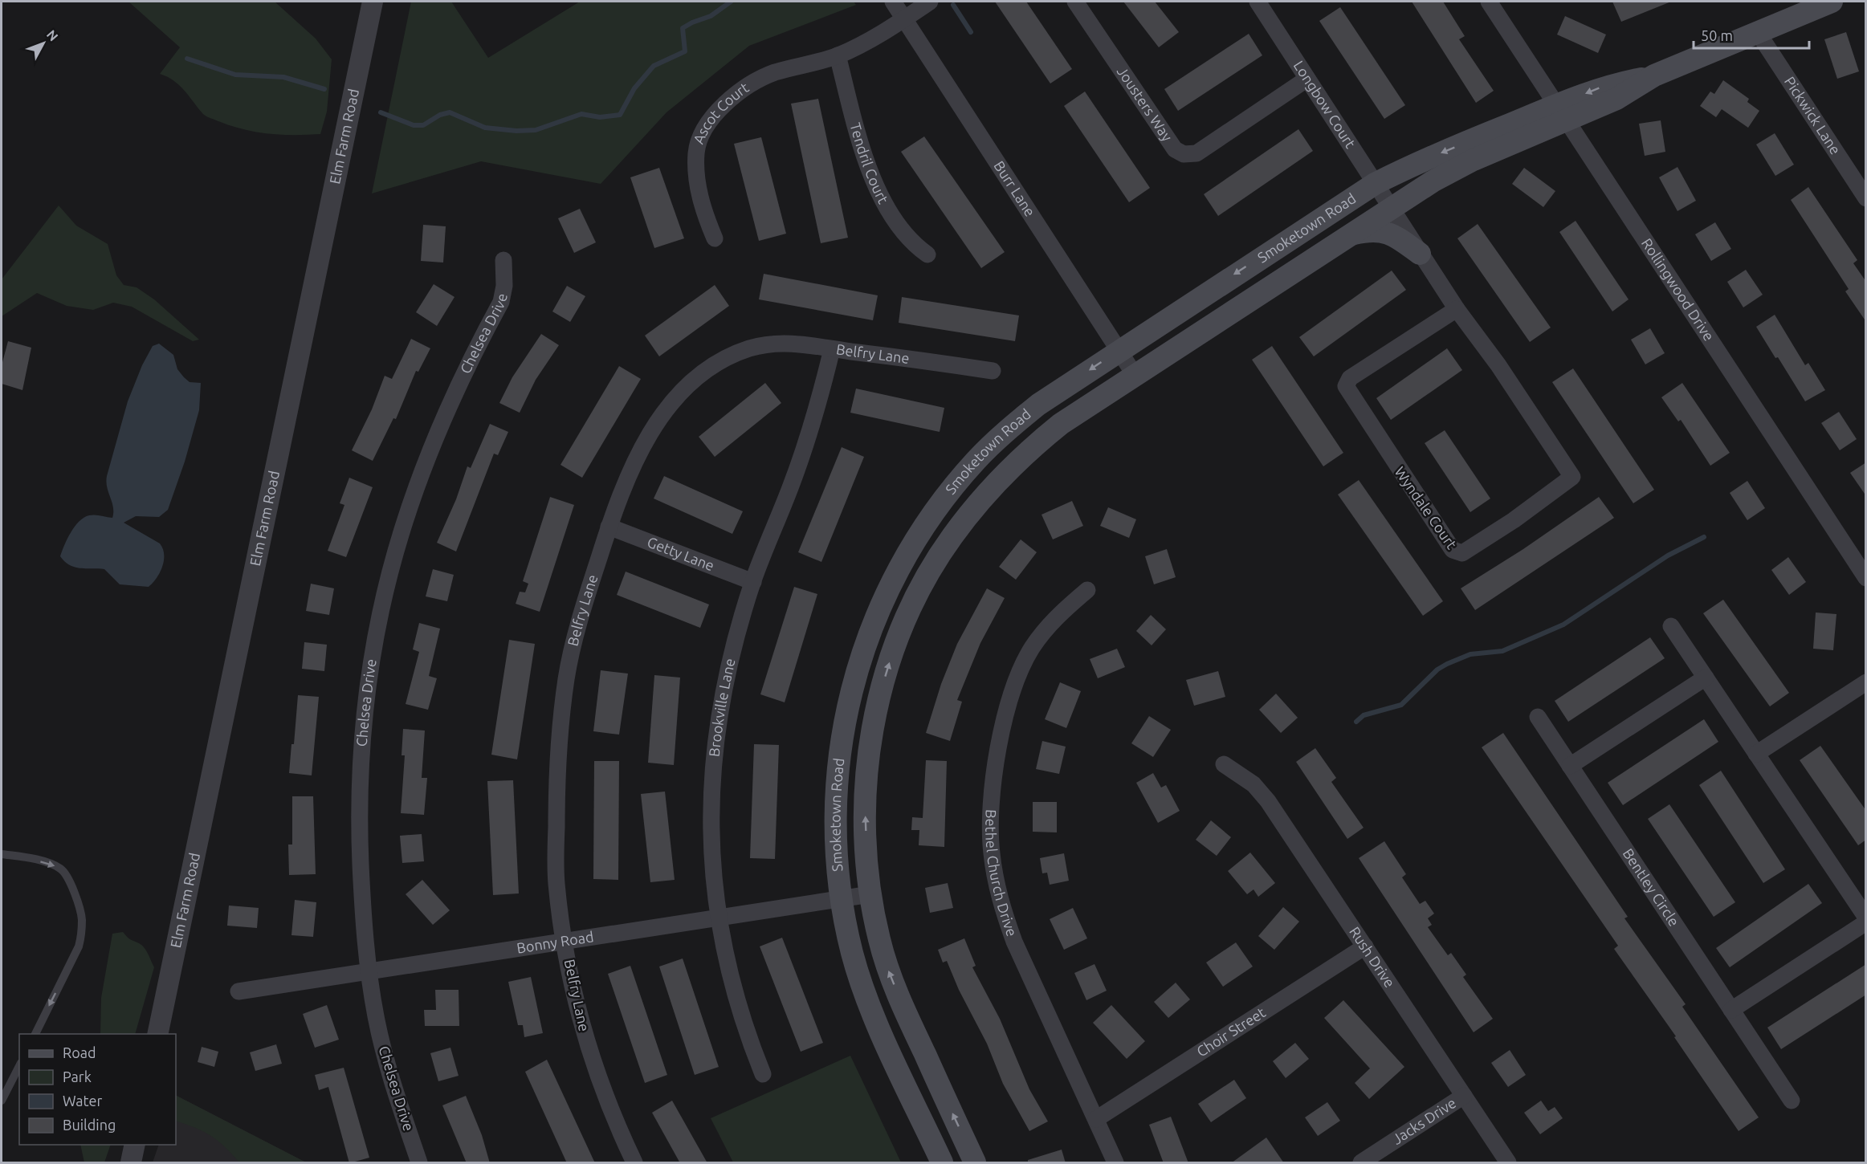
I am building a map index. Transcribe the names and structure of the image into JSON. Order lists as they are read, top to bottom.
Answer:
{
  "streets": {
    "main road": ["Smoketown Road"],
    "street": [
      "Jousters Way",
      "Longbow Court",
      "Pickwick Lane",
      "Ascot Court",
      "Elm Farm Road",
      "Tendril Court",
      "Burr Lane",
      "Rollingwood Drive",
      "Chelsea Drive",
      "Belfry Lane",
      "Wyndale Court",
      "Getty Lane",
      "Brookville Lane",
      "Bethel Church Drive",
      "Bentley Circle",
      "Bonny Road",
      "Rush Drive",
      "Choir Street",
      "Jacks Drive"
    ]
  },
  "crossings": [
    ["Jousters Way", "Longbow Court"],
    ["Longbow Court", "Smoketown Road"],
    ["Longbow Court", "Wyndale Court"],
    ["Pickwick Lane", "Smoketown Road"],
    ["Ascot Court", "Tendril Court"],
    ["Ascot Court", "Burr Lane"],
    ["Burr Lane", "Smoketown Road"],
    ["Smoketown Road", "Rollingwood Drive"],
    ["Smoketown Road", "Wyndale Court"],
    ["Smoketown Road", "Bonny Road"],
    ["Chelsea Drive", "Bonny Road"],
    ["Belfry Lane", "Getty Lane"],
    ["Belfry Lane", "Brookville Lane"],
    ["Belfry Lane", "Bonny Road"],
    ["Getty Lane", "Brookville Lane"],
    ["Brookville Lane", "Bonny Road"],
    ["Bethel Church Drive", "Choir Street"],
    ["Rush Drive", "Choir Street"],
    ["Rush Drive", "Jacks Drive"]
  ],
  "legend": [
    "Road",
    "Park",
    "Water",
    "Building"
  ],
  "scale_bar": "50 m",
  "north": "top right"
}
